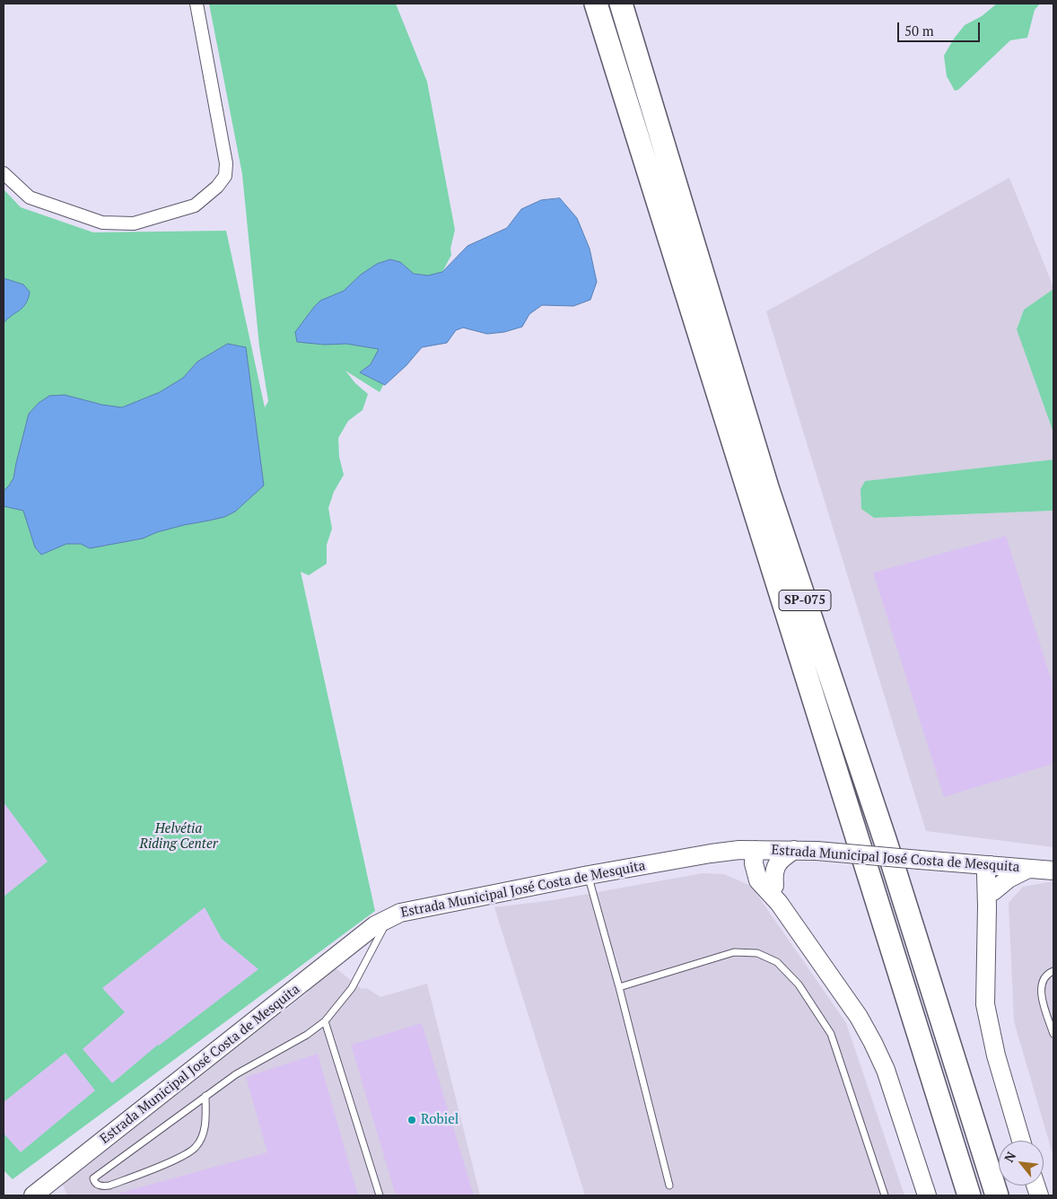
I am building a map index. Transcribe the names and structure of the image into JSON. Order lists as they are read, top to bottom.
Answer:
{
  "streets": {
    "highway": ["SP-075"],
    "main road": ["Estrada Municipal José Costa de Mesquita"]
  },
  "parks": ["Helvétia Riding Center"],
  "places": ["Robiel"],
  "scale_bar": "50 m",
  "north": "top left"
}
